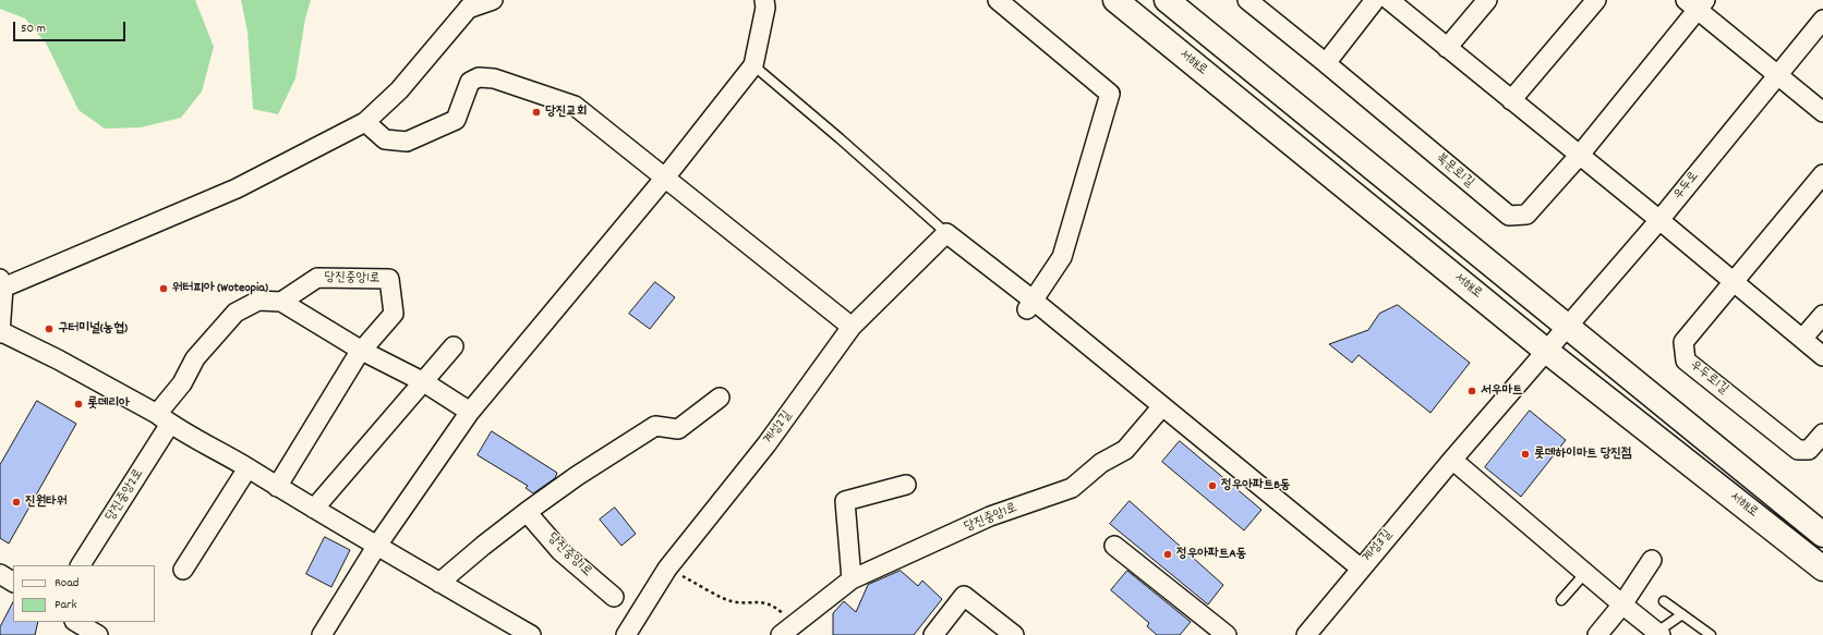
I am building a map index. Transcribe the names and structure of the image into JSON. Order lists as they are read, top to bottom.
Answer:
{
  "streets": {
    "main road": ["서해로"],
    "street": [
      "북문로1길",
      "우두로",
      "당진중앙1로",
      "우두로1길",
      "계성2길",
      "당진중앙2로",
      "계성3길"
    ]
  },
  "crossings": [
    ["서해로", "우두로"],
    ["서해로", "계성3길"],
    ["우두로", "계성3길"]
  ],
  "places": [
    "당진교회",
    "워터피아 (Woteopia)",
    "구터미널(농협)",
    "서우마트",
    "롯데리아",
    "롯데하이마트 당진점",
    "정우아파트B동",
    "진원타워",
    "정우아파트A동"
  ],
  "legend": ["Road", "Park"],
  "scale_bar": "50 m"
}
